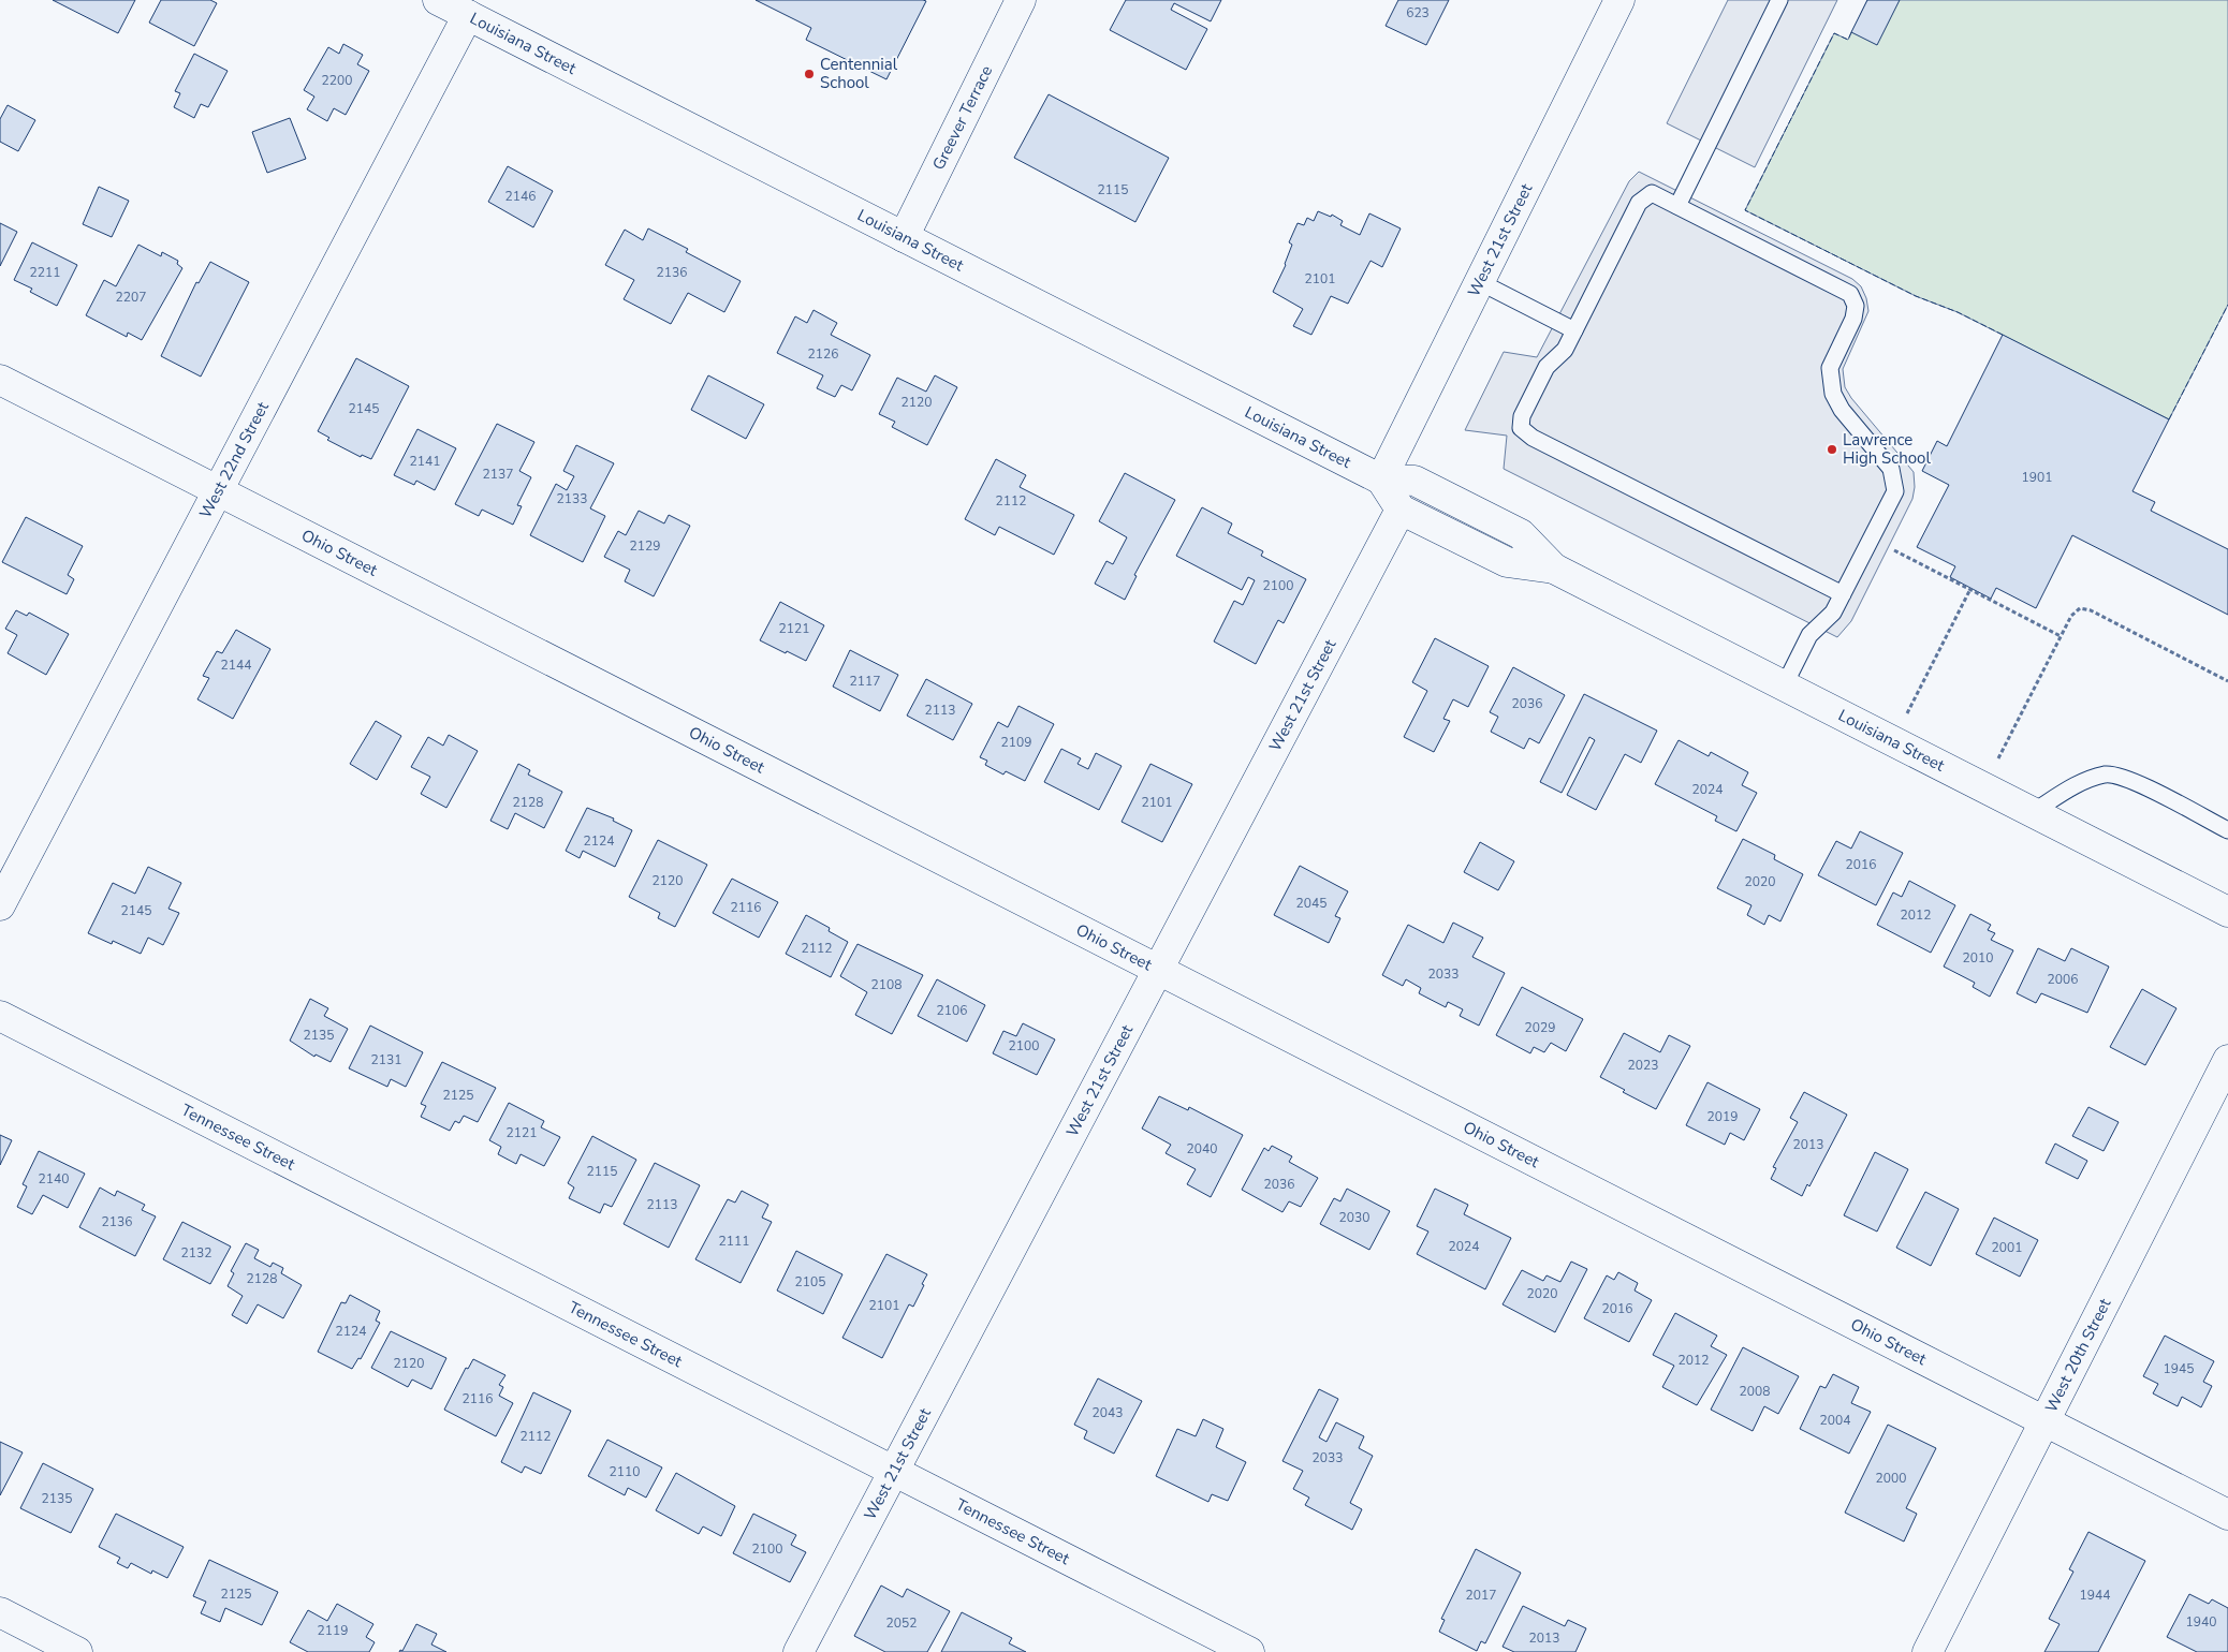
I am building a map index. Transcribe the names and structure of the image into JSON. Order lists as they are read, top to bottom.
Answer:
{
  "streets": {
    "street": [
      "Louisiana Street",
      "Greever Terrace",
      "West 21st Street",
      "West 22nd Street",
      "Ohio Street",
      "Tennessee Street",
      "West 20th Street"
    ]
  },
  "crossings": [
    ["Louisiana Street", "Greever Terrace"],
    ["Louisiana Street", "West 21st Street"],
    ["Louisiana Street", "West 22nd Street"],
    ["West 21st Street", "Ohio Street"],
    ["West 21st Street", "Tennessee Street"],
    ["West 22nd Street", "Ohio Street"],
    ["Ohio Street", "West 20th Street"]
  ],
  "places": ["Centennial School", "Lawrence High School"],
  "house_numbers": [
    "623",
    "2200",
    "2115",
    "2146",
    "2211",
    "2136",
    "2101",
    "2207",
    "2126",
    "2120",
    "2145",
    "2141",
    "2137",
    "1901",
    "2133",
    "2112",
    "2129",
    "2100",
    "2121",
    "2144",
    "2117",
    "2036",
    "2113",
    "2109",
    "2024",
    "2128",
    "2101",
    "2124",
    "2016",
    "2120",
    "2020",
    "2045",
    "2116",
    "2145",
    "2012",
    "2112",
    "2010",
    "2033",
    "2006",
    "2108",
    "2106",
    "2029",
    "2135",
    "2100",
    "2131",
    "2023",
    "2125",
    "2019",
    "2121",
    "2013",
    "2040",
    "2115",
    "2140",
    "2036",
    "2113",
    "2030",
    "2136",
    "2111",
    "2024",
    "2001",
    "2132",
    "2128",
    "2105",
    "2020",
    "2101",
    "2016",
    "2124",
    "2012",
    "2120",
    "1945",
    "2008",
    "2116",
    "2043",
    "2004",
    "2112",
    "2033",
    "2110",
    "2000",
    "2135",
    "2100",
    "2125",
    "2017",
    "1944",
    "1940",
    "2052",
    "2119",
    "2013"
  ]
}
